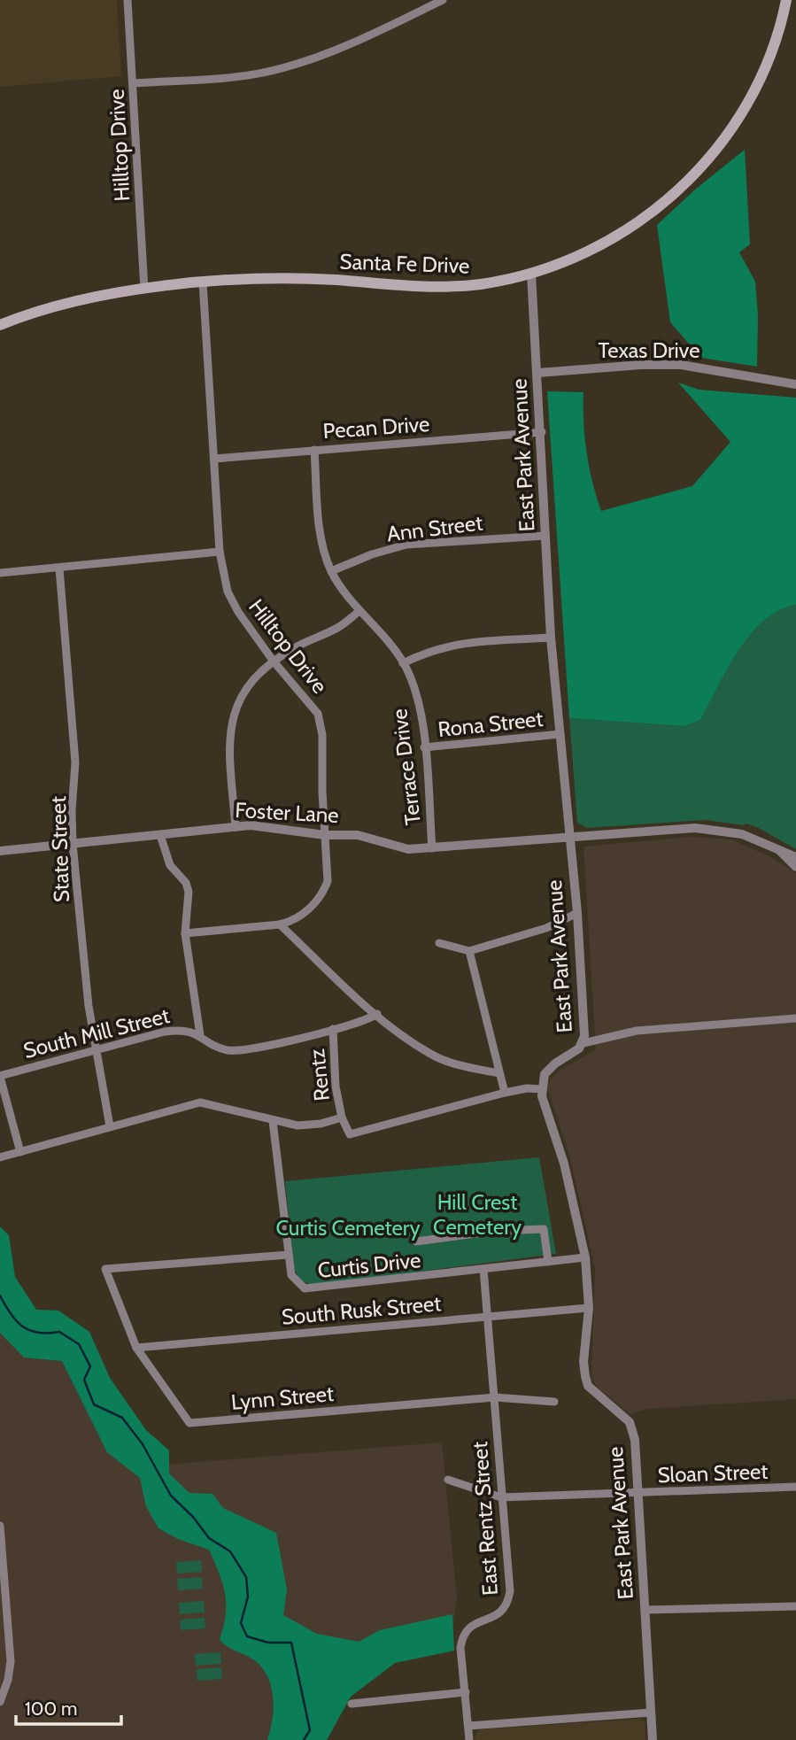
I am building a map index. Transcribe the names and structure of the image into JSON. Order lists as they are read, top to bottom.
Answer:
{
  "streets": {
    "main road": ["Santa Fe Drive"],
    "street": [
      "Hilltop Drive",
      "Texas Drive",
      "Pecan Drive",
      "East Park Avenue",
      "Ann Street",
      "Rona Street",
      "Terrace Drive",
      "Foster Lane",
      "State Street",
      "South Mill Street",
      "Rentz",
      "Curtis Drive",
      "South Rusk Street",
      "Lynn Street",
      "Sloan Street",
      "East Rentz Street"
    ]
  },
  "crossings": [
    ["Hilltop Drive", "Santa Fe Drive"],
    ["Hilltop Drive", "Pecan Drive"],
    ["Hilltop Drive", "Foster Lane"],
    ["Santa Fe Drive", "East Park Avenue"],
    ["Texas Drive", "East Park Avenue"],
    ["Pecan Drive", "East Park Avenue"],
    ["Pecan Drive", "Terrace Drive"],
    ["East Park Avenue", "Ann Street"],
    ["East Park Avenue", "Rona Street"],
    ["East Park Avenue", "Foster Lane"],
    ["East Park Avenue", "Curtis Drive"],
    ["East Park Avenue", "South Rusk Street"],
    ["East Park Avenue", "Sloan Street"],
    ["Ann Street", "Terrace Drive"],
    ["Rona Street", "Terrace Drive"],
    ["Terrace Drive", "Foster Lane"],
    ["Foster Lane", "State Street"],
    ["State Street", "South Mill Street"],
    ["South Mill Street", "Rentz"],
    ["Curtis Drive", "Lynn Street"],
    ["Curtis Drive", "East Rentz Street"],
    ["South Rusk Street", "Lynn Street"],
    ["South Rusk Street", "East Rentz Street"],
    ["Lynn Street", "East Rentz Street"],
    ["Sloan Street", "East Rentz Street"]
  ],
  "parks": ["Hill Crest Cemetery", "Curtis Cemetery"],
  "scale_bar": "100 m"
}
